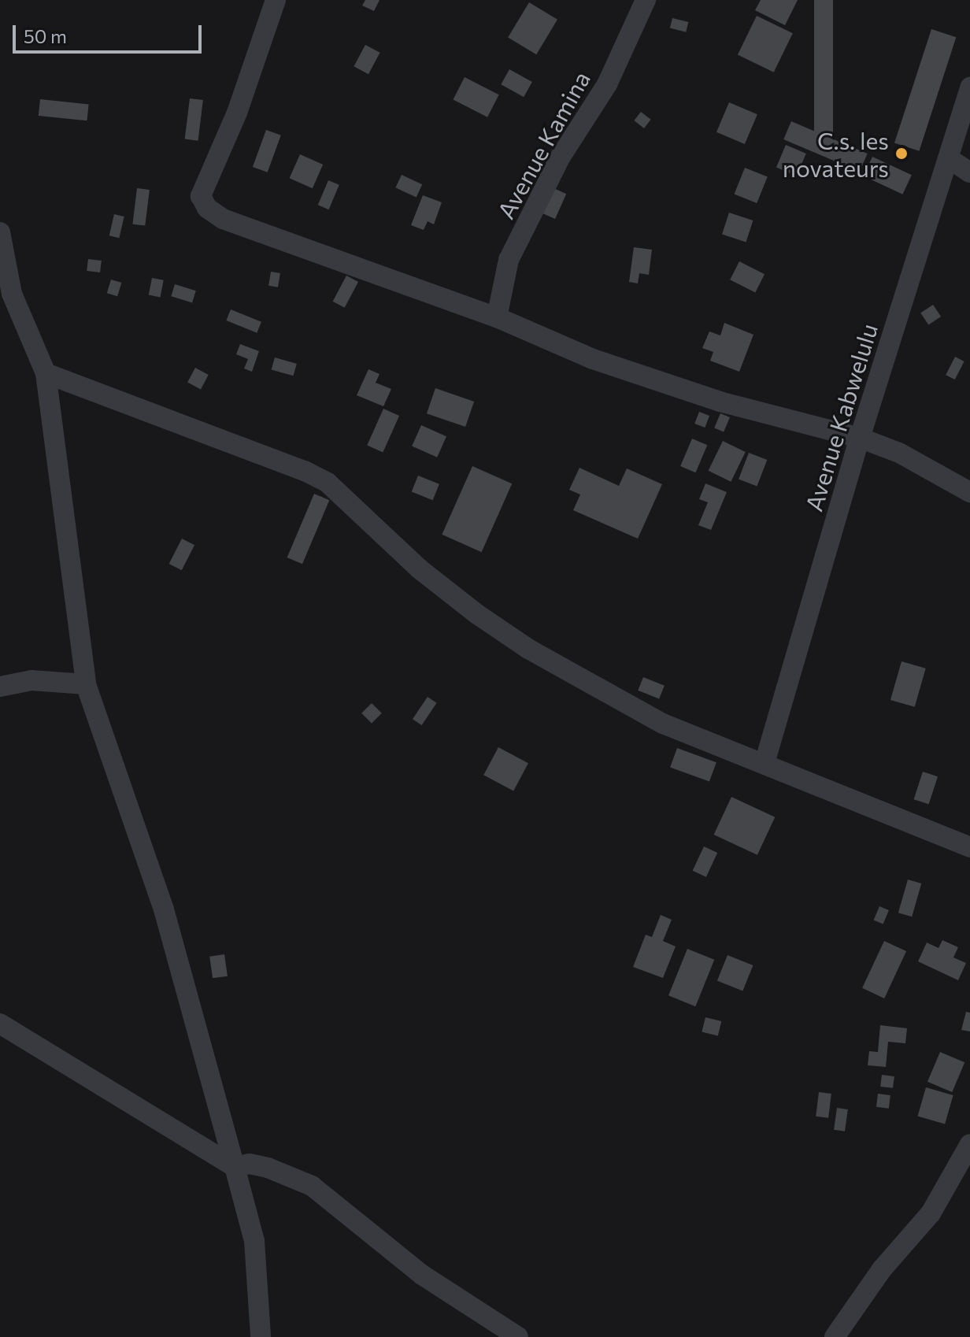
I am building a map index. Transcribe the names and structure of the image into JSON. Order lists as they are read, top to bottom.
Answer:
{
  "streets": {
    "street": ["Avenue Kamina", "Avenue Kabwelulu"]
  },
  "places": ["C.s. les novateurs"],
  "scale_bar": "50 m"
}
